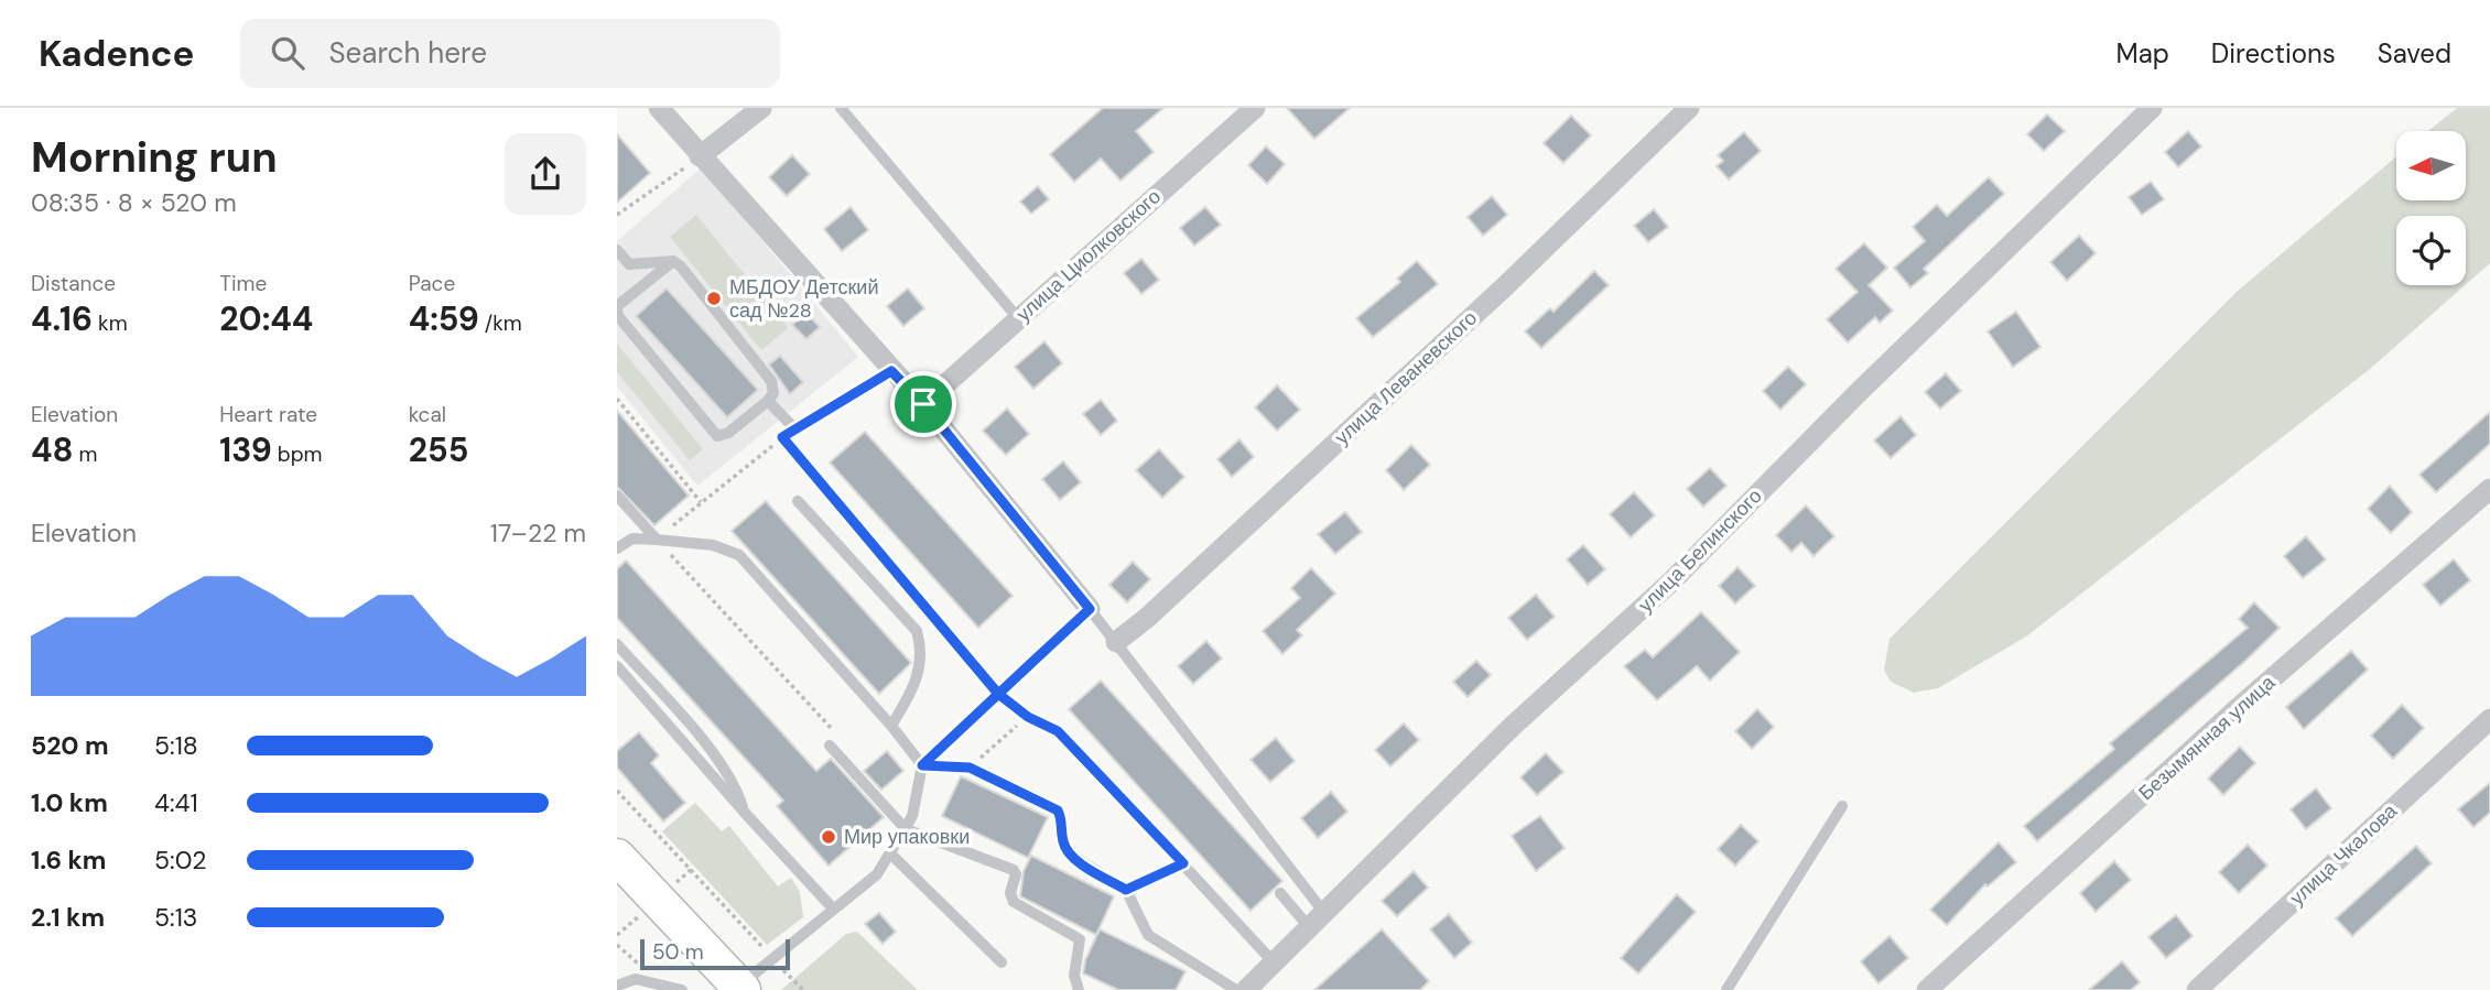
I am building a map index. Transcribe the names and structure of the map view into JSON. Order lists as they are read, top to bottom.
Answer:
{
  "streets": {
    "street": [
      "улица Циолковского",
      "улица Леваневского",
      "улица Белинского",
      "Безымянная улица",
      "улица Чкалова"
    ]
  },
  "places": ["МБДОУ Детский сад №28", "Мир упаковки"],
  "scale_bar": "50 m",
  "north": "left",
  "page": {
    "header": "Kadence",
    "search": "Search here",
    "nav": ["Map", "Directions", "Saved"],
    "heading": ["Morning run", "08:35 · 8 × 520 m"],
    "stats": [
      ["Distance", "4.16 km"],
      ["Time", "20:44"],
      ["Pace", "4:59 /km"],
      ["Elevation", "48 m"],
      ["Heart rate", "139 bpm"],
      ["kcal", "255"]
    ],
    "chart": ["Elevation", "17–22 m"],
    "list": [
      {
        "name": "520 m",
        "note": "5:18"
      },
      {
        "name": "1.0 km",
        "note": "4:41"
      },
      {
        "name": "1.6 km",
        "note": "5:02"
      },
      {
        "name": "2.1 km",
        "note": "5:13"
      }
    ],
    "scale": "50 m"
  }
}
